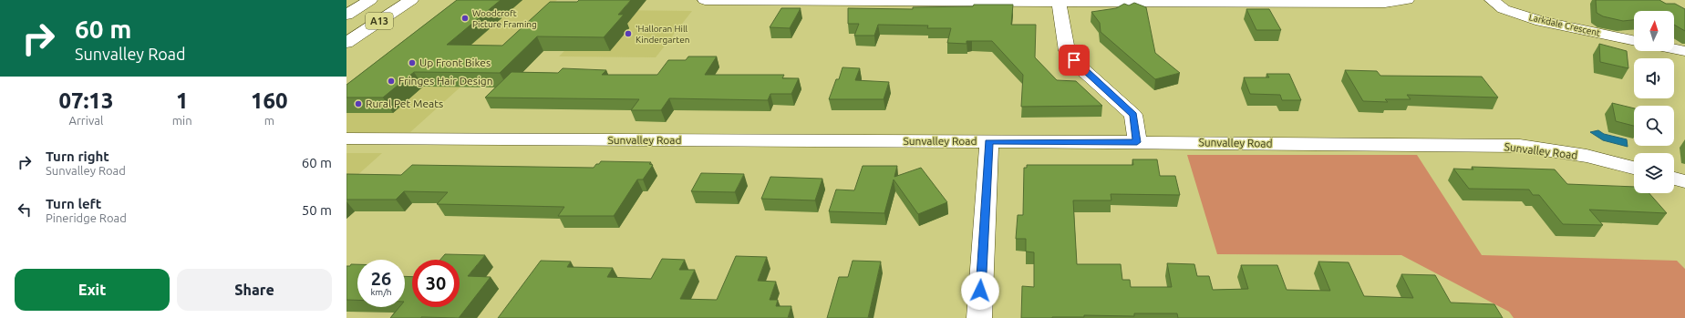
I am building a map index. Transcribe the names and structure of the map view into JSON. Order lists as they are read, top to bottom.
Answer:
{
  "streets": {
    "main road": ["A13", "Larkdale Crescent", "Sunvalley Road"]
  },
  "places": [
    "Woodcroft Picture Framing",
    "'Halloran Hill Kindergarten",
    "Up Front Bikes",
    "Fringes Hair Design",
    "Rural Pet Meats"
  ],
  "north": "top",
  "page": {
    "turn": ["60 m", "Sunvalley Road"],
    "eta": [
      "07:13",
      "Arrival",
      "1",
      "min",
      "160",
      "m"
    ],
    "list": [
      {
        "name": "Turn right",
        "note": "Sunvalley Road",
        "value": "60 m"
      },
      {
        "name": "Turn left",
        "note": "Pineridge Road",
        "value": "50 m"
      }
    ],
    "speed": "26 km/h",
    "limit": "30",
    "buttons": ["Exit", "Share"]
  }
}
